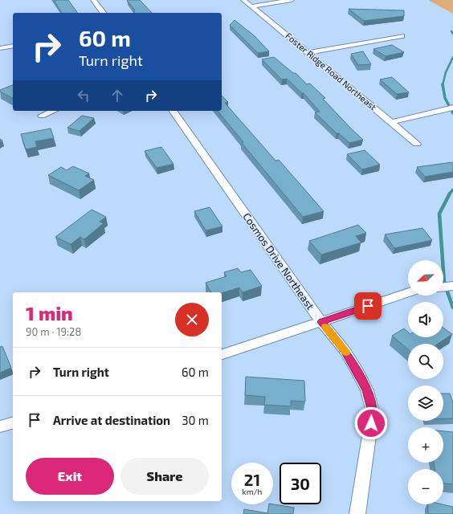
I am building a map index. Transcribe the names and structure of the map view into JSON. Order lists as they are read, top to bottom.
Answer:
{
  "streets": {
    "street": ["Foster Ridge Road Northeast", "Cosmos Drive Northeast"]
  },
  "north": "bottom left",
  "page": {
    "turn": ["60 m", "Turn right"],
    "map_buttons": ["+", "−"],
    "heading": ["1 min", "90 m · 19:28"],
    "list": [
      {
        "name": "Turn right",
        "value": "60 m"
      },
      {
        "name": "Arrive at destination",
        "value": "30 m"
      }
    ],
    "buttons": ["Exit", "Share"],
    "speed": "21 km/h",
    "limit": "30"
  }
}
